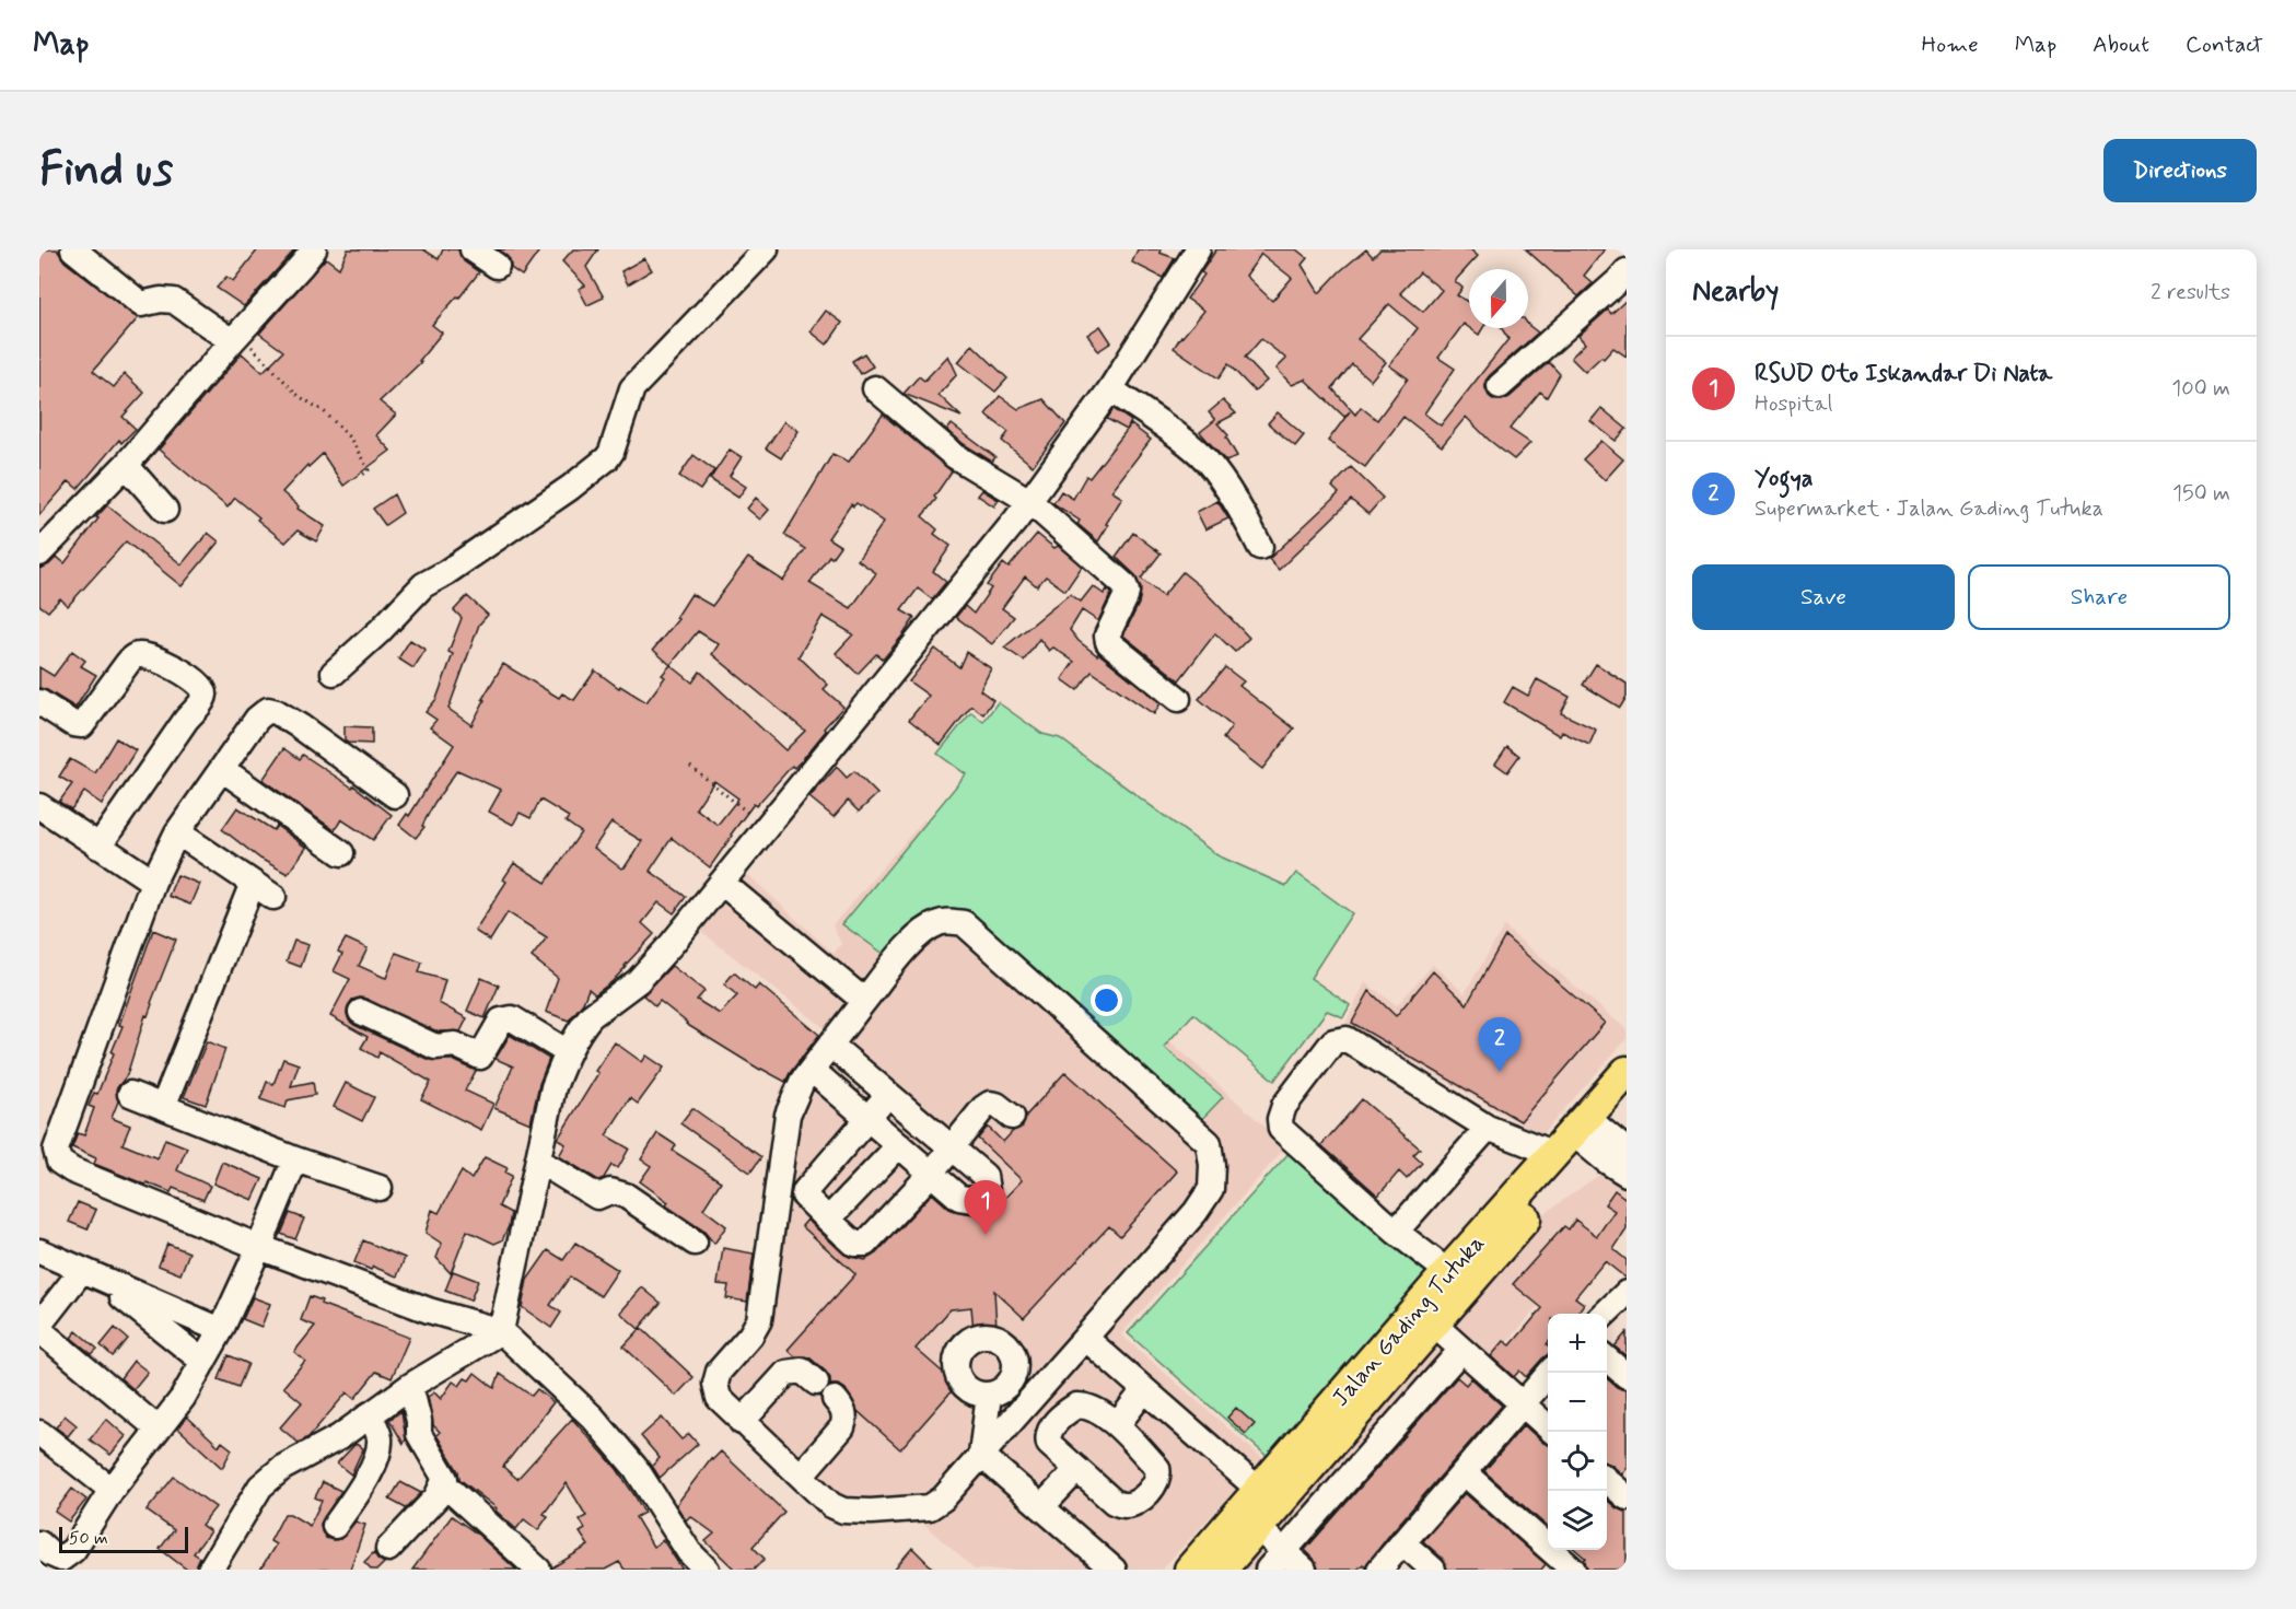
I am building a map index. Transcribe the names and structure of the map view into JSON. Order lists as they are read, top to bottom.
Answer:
{
  "streets": {
    "main road": ["Jalan Gading Tutuka"]
  },
  "scale_bar": "50 m",
  "north": "bottom",
  "page": {
    "header": "Map",
    "nav": [
      "Home",
      "Map",
      "About",
      "Contact"
    ],
    "buttons": [
      "Directions",
      ["Save", "Share"]
    ],
    "title": "Find us",
    "heading": ["Nearby", "2 results"],
    "list": [
      {
        "mark": "1",
        "name": "RSUD Oto Iskandar Di Nata",
        "note": "Hospital",
        "value": "100 m"
      },
      {
        "mark": "2",
        "name": "Yogya",
        "note": "Supermarket · Jalan Gading Tutuka",
        "value": "150 m"
      }
    ],
    "pins": ["2", "1"],
    "map_buttons": ["+", "−"],
    "scale": "50 m"
  }
}
